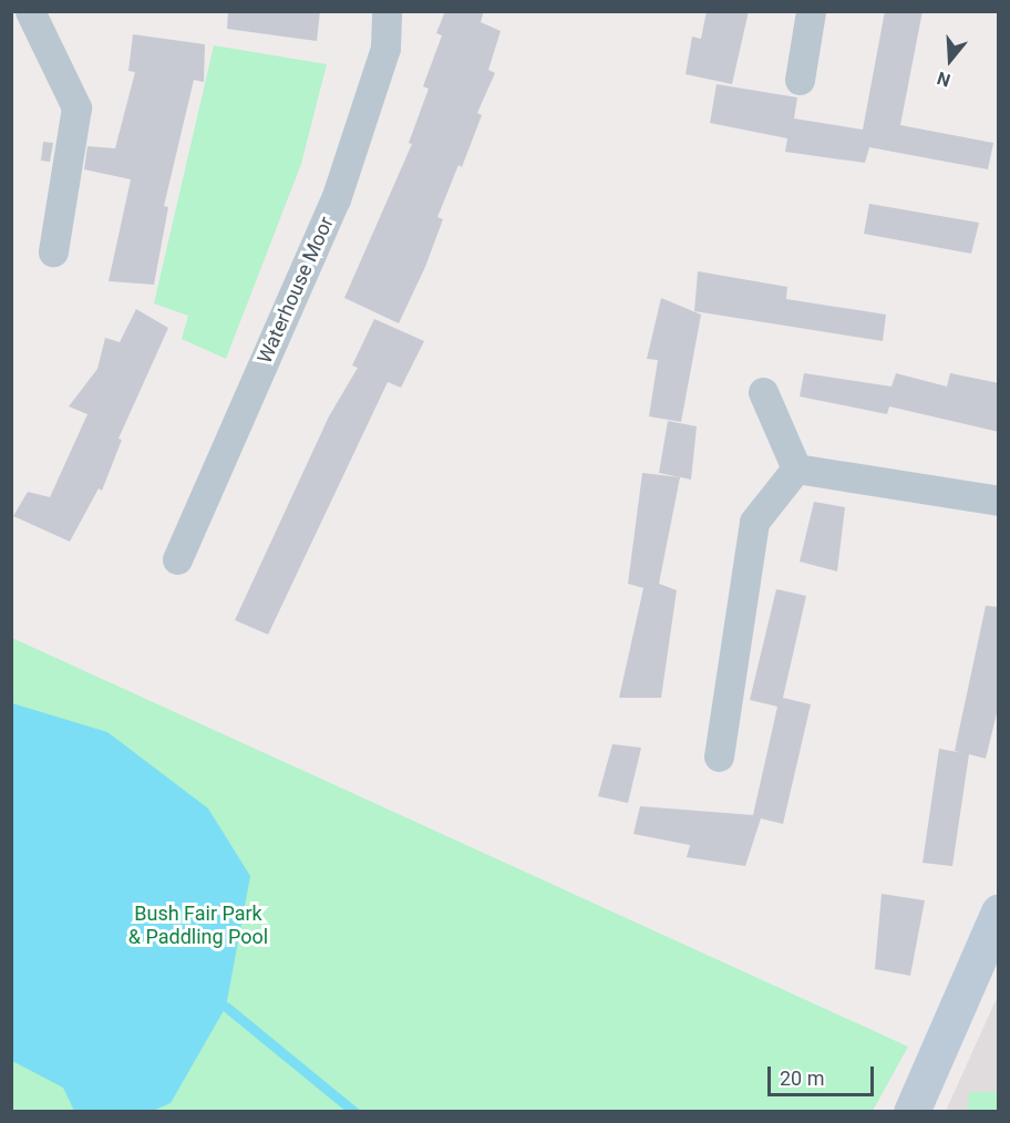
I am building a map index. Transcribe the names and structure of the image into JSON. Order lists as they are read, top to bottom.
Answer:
{
  "streets": {
    "street": ["Waterhouse Moor"]
  },
  "parks": ["Bush Fair Park & Paddling Pool"],
  "scale_bar": "20 m",
  "north": "bottom"
}
